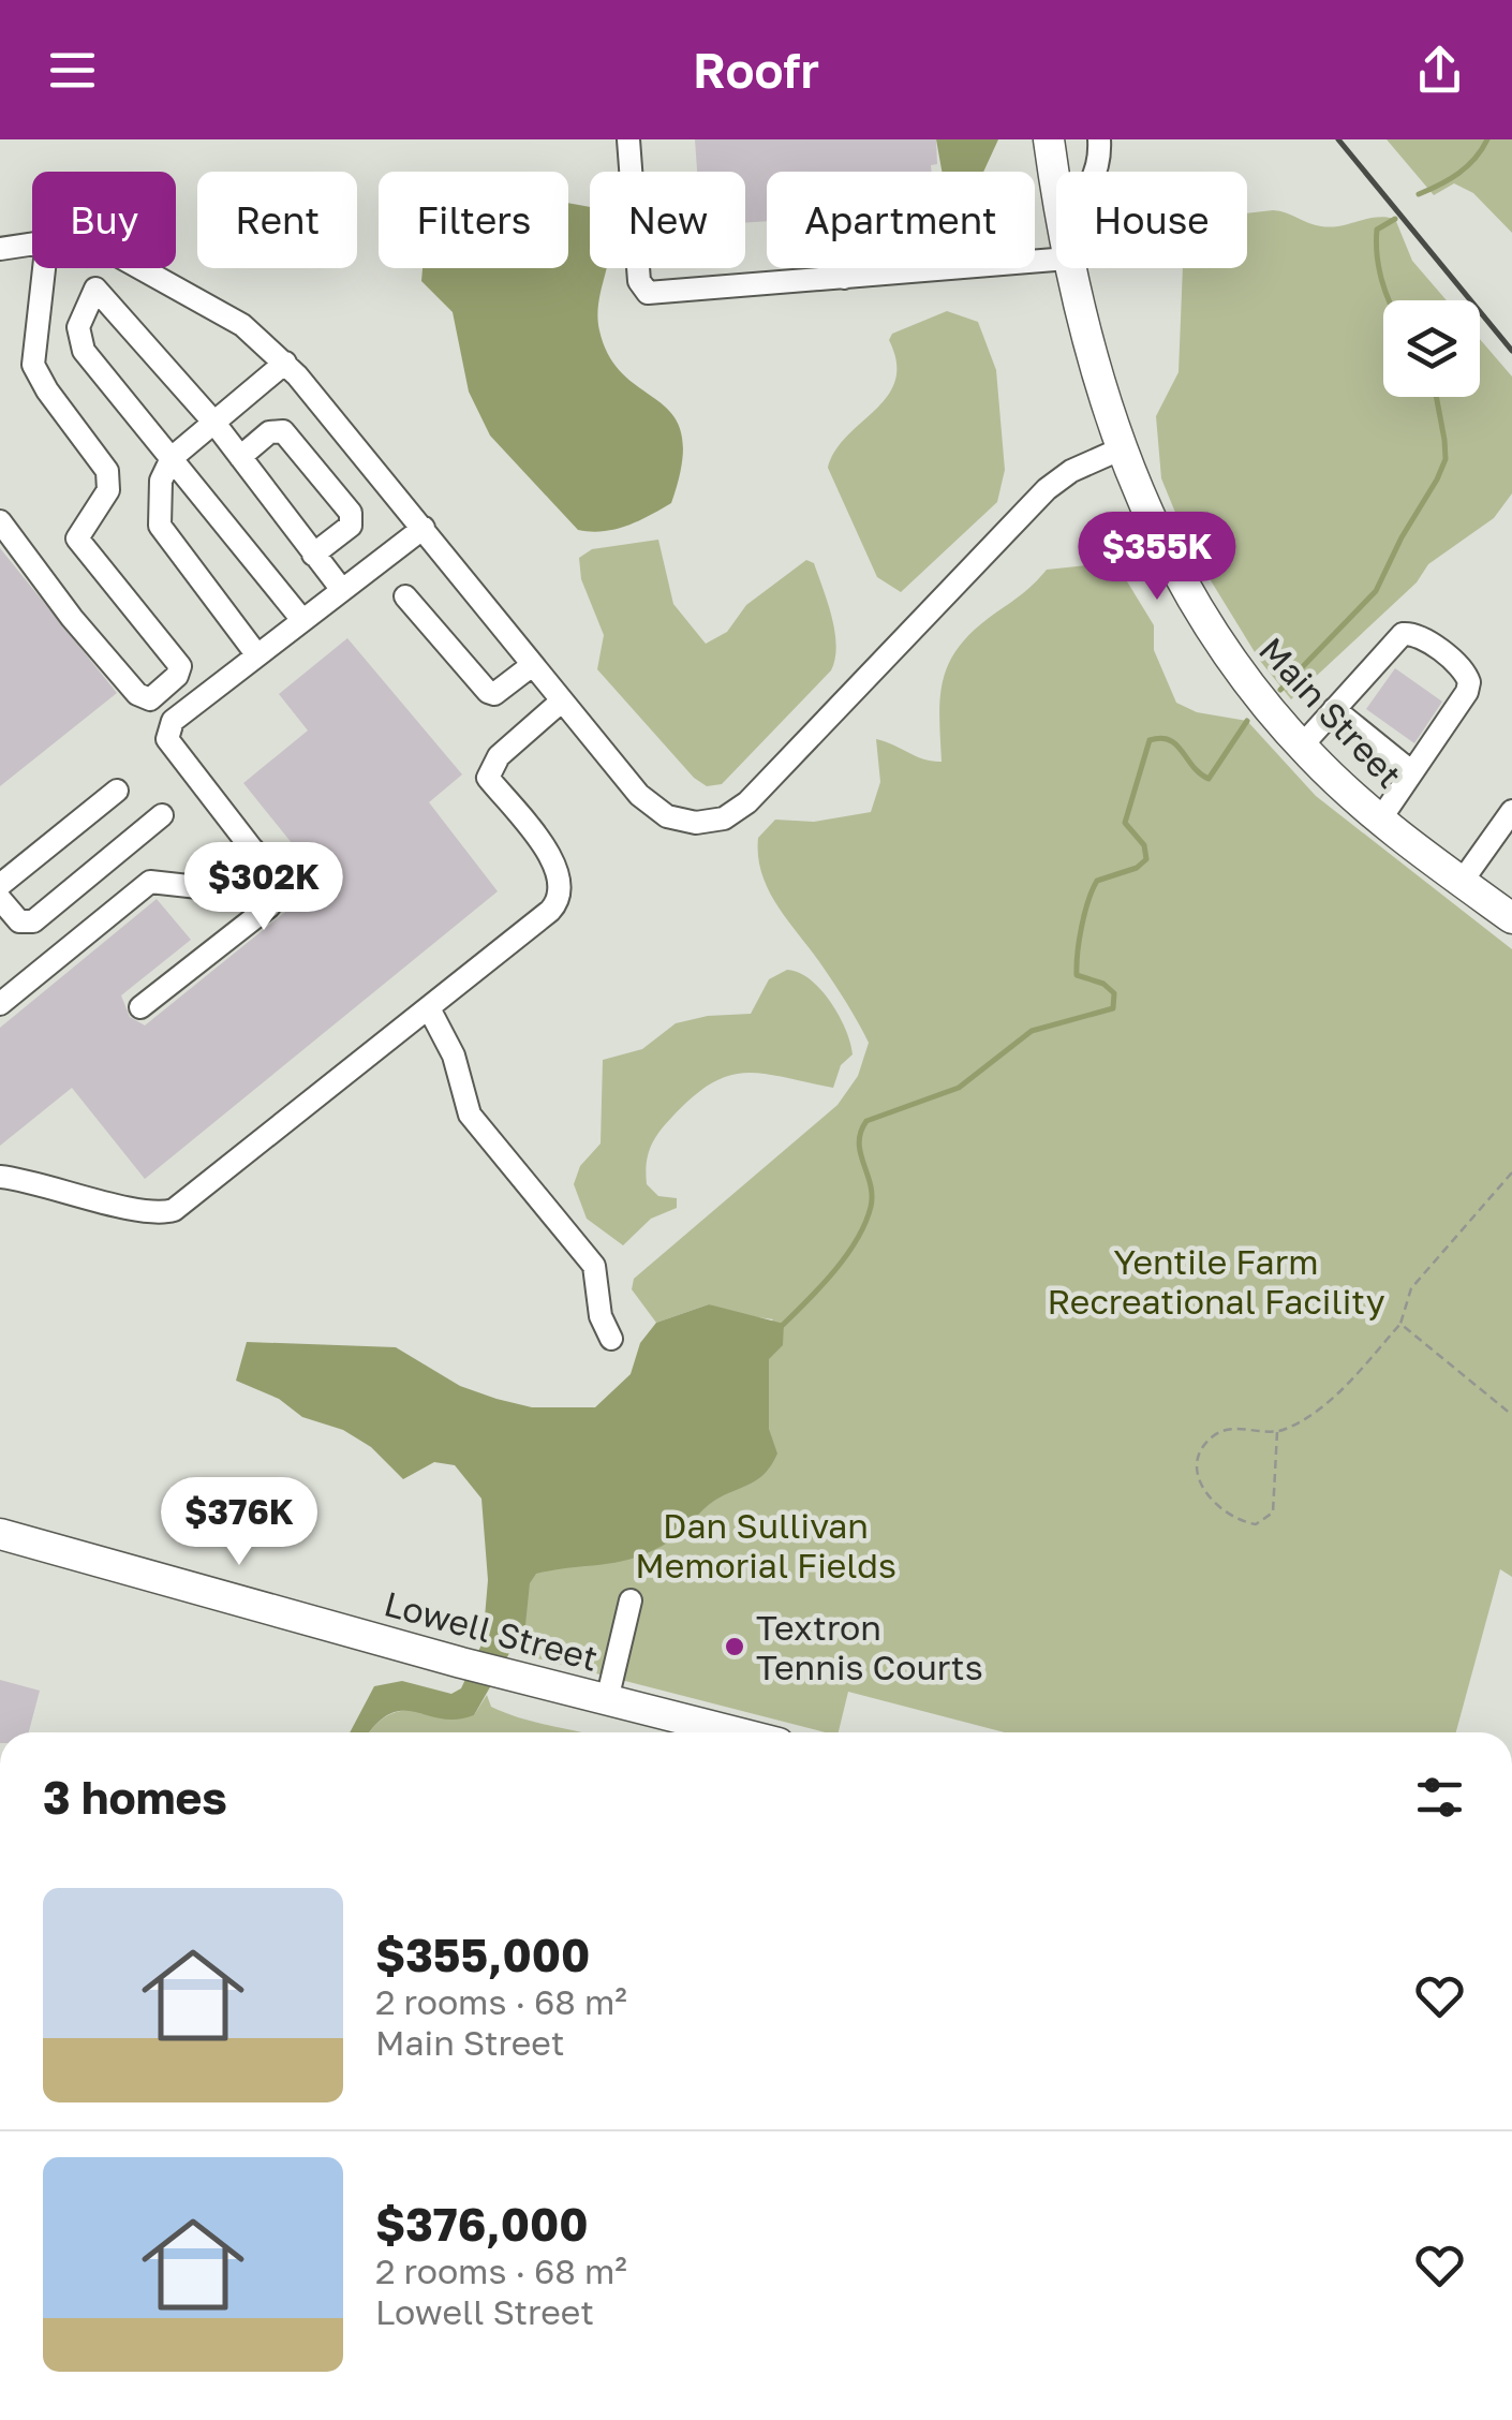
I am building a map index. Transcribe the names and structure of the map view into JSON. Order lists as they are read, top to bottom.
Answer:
{
  "streets": {
    "main road": ["Main Street", "Lowell Street"]
  },
  "parks": ["Yentile Farm Recreational Facility", "Dan Sullivan Memorial Fields"],
  "places": ["Textron Tennis Courts"],
  "page": {
    "header": "Roofr",
    "chip": [
      "Buy",
      "Rent",
      "Filters",
      "New",
      "Apartment",
      "House"
    ],
    "price": ["$355K", "$302K", "$376K"],
    "heading": "3 homes",
    "list": [
      {
        "name": "$355,000",
        "note": "2 rooms · 68 m² · Main Street"
      },
      {
        "name": "$376,000",
        "note": "2 rooms · 68 m² · Lowell Street"
      }
    ]
  }
}
